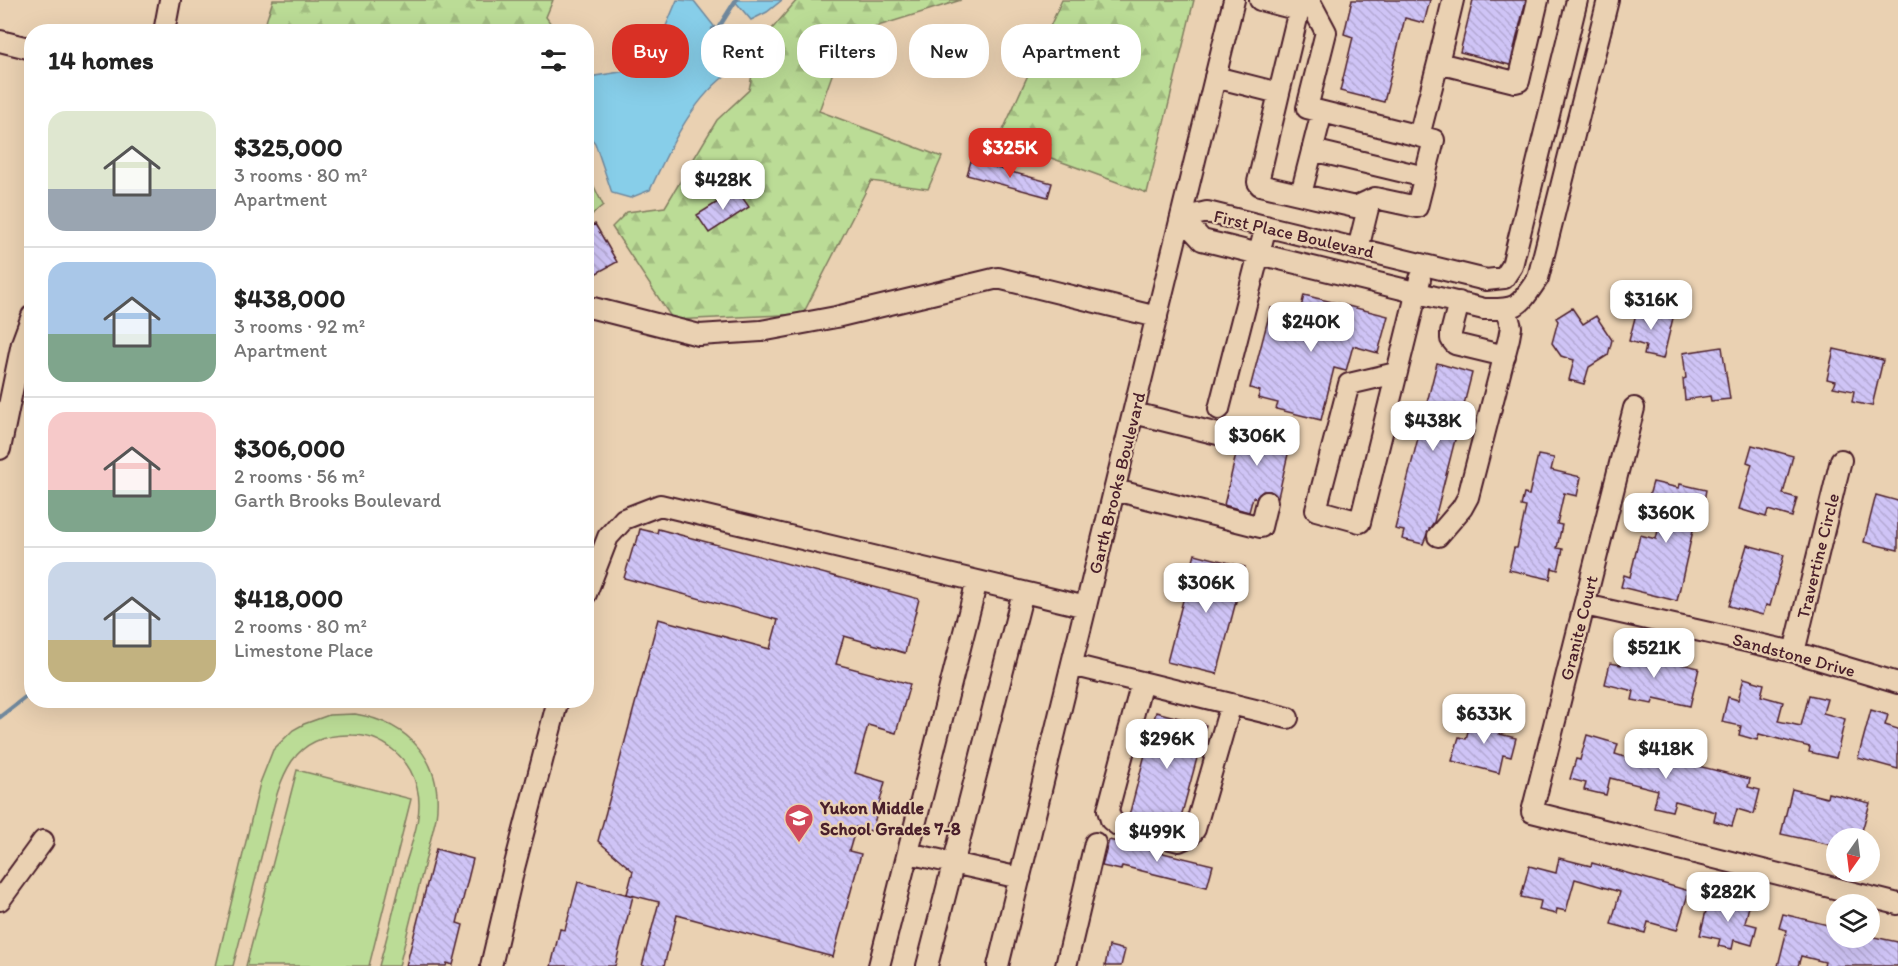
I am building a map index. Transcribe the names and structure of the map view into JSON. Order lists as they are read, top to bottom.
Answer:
{
  "streets": {
    "street": [
      "First Place Boulevard",
      "Garth Brooks Boulevard",
      "Travertine Circle",
      "Granite Court",
      "Sandstone Drive"
    ]
  },
  "crossings": [
    ["First Place Boulevard", "Garth Brooks Boulevard"],
    ["Travertine Circle", "Sandstone Drive"],
    ["Granite Court", "Sandstone Drive"]
  ],
  "places": {
    "school or university": ["Yukon Middle School Grades 7-8"]
  },
  "north": "bottom",
  "page": {
    "chip": [
      "Buy",
      "Rent",
      "Filters",
      "New",
      "Apartment"
    ],
    "heading": "14 homes",
    "list": [
      {
        "name": "$325,000",
        "note": "3 rooms · 80 m² · Apartment"
      },
      {
        "name": "$438,000",
        "note": "3 rooms · 92 m² · Apartment"
      },
      {
        "name": "$306,000",
        "note": "2 rooms · 56 m² · Garth Brooks Boulevard"
      },
      {
        "name": "$418,000",
        "note": "2 rooms · 80 m² · Limestone Place"
      }
    ],
    "price": [
      "$325K",
      "$428K",
      "$316K",
      "$240K",
      "$438K",
      "$306K",
      "$360K",
      "$306K",
      "$521K",
      "$633K",
      "$296K",
      "$418K",
      "$499K",
      "$282K"
    ]
  }
}
